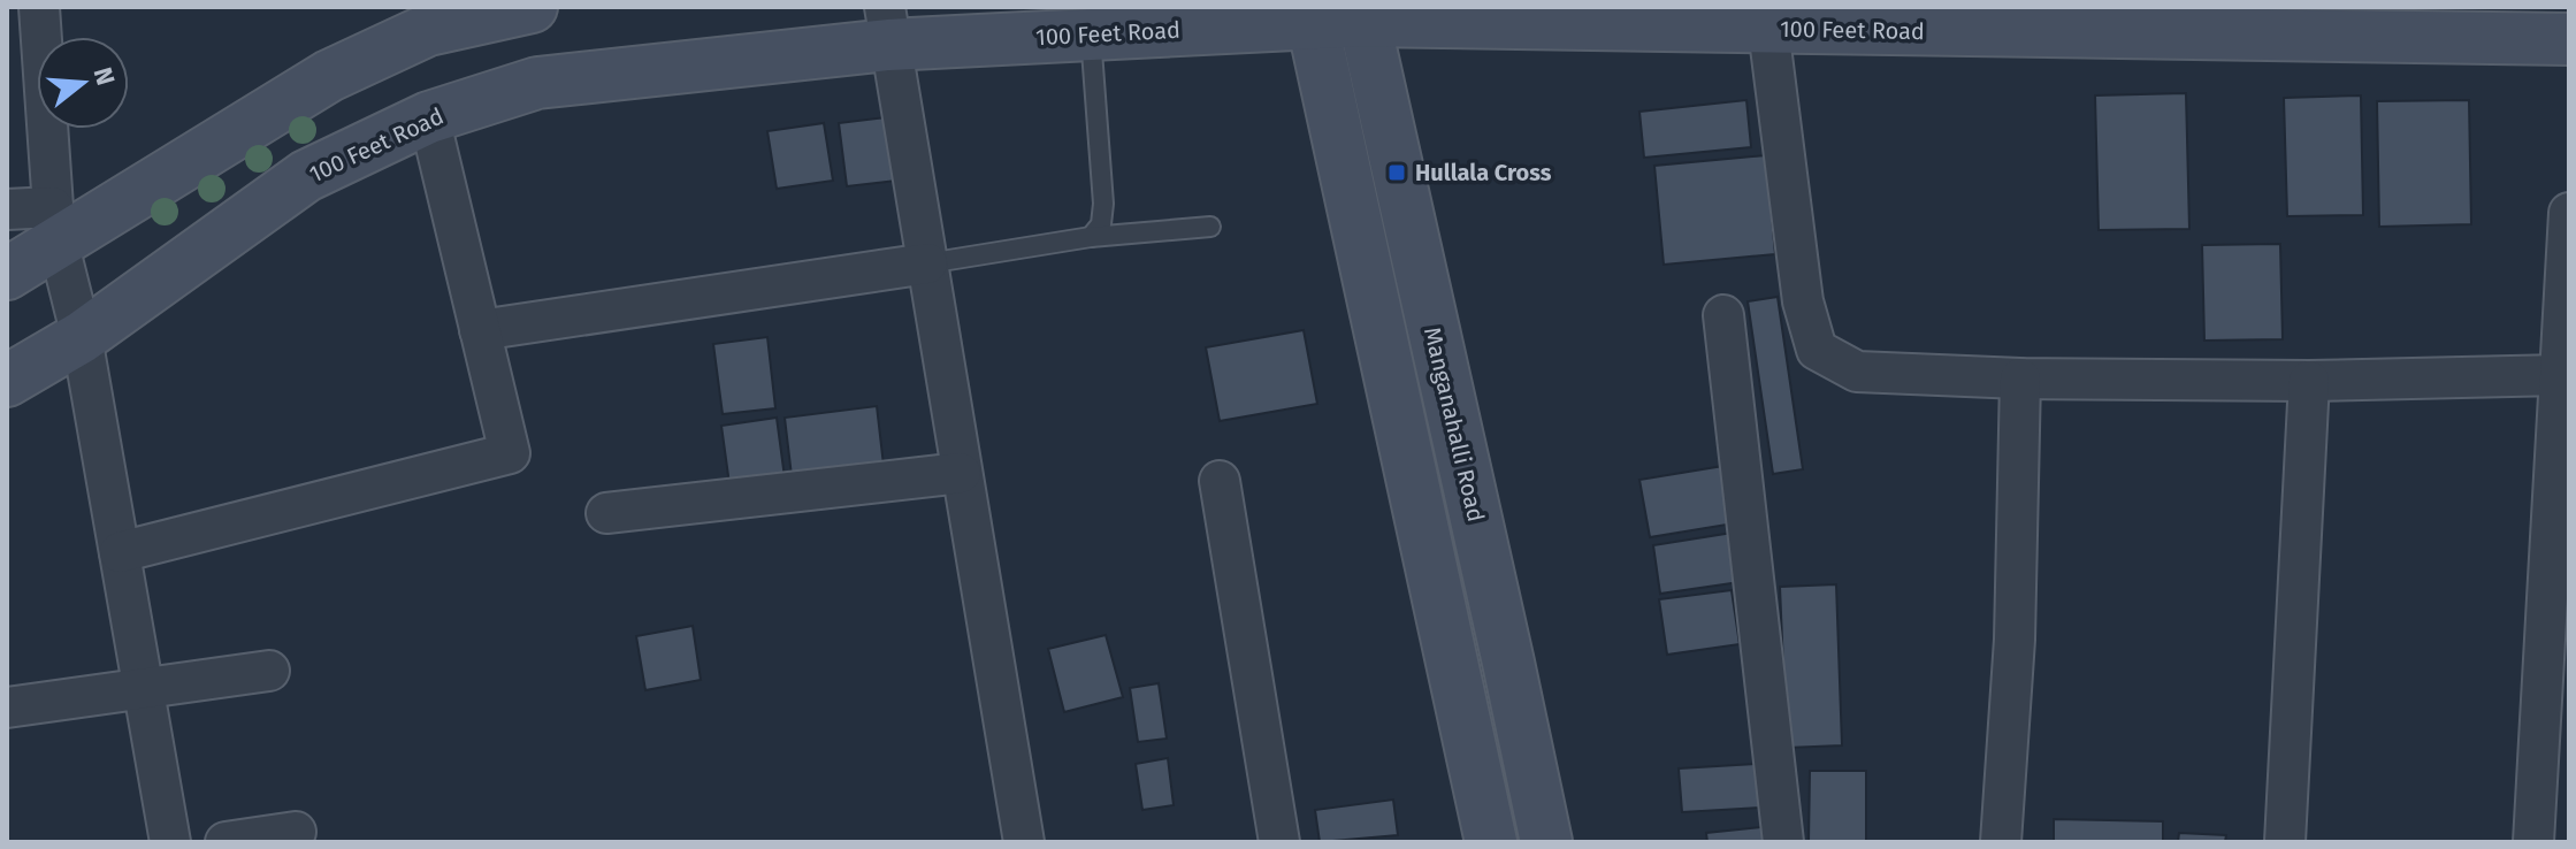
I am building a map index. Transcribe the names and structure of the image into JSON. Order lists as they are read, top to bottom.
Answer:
{
  "streets": {
    "main road": ["100 Feet Road", "Manganahalli Road"]
  },
  "crossings": [
    ["100 Feet Road", "Manganahalli Road"]
  ],
  "places": {
    "transit": ["Hullala Cross"]
  },
  "north": "right"
}
